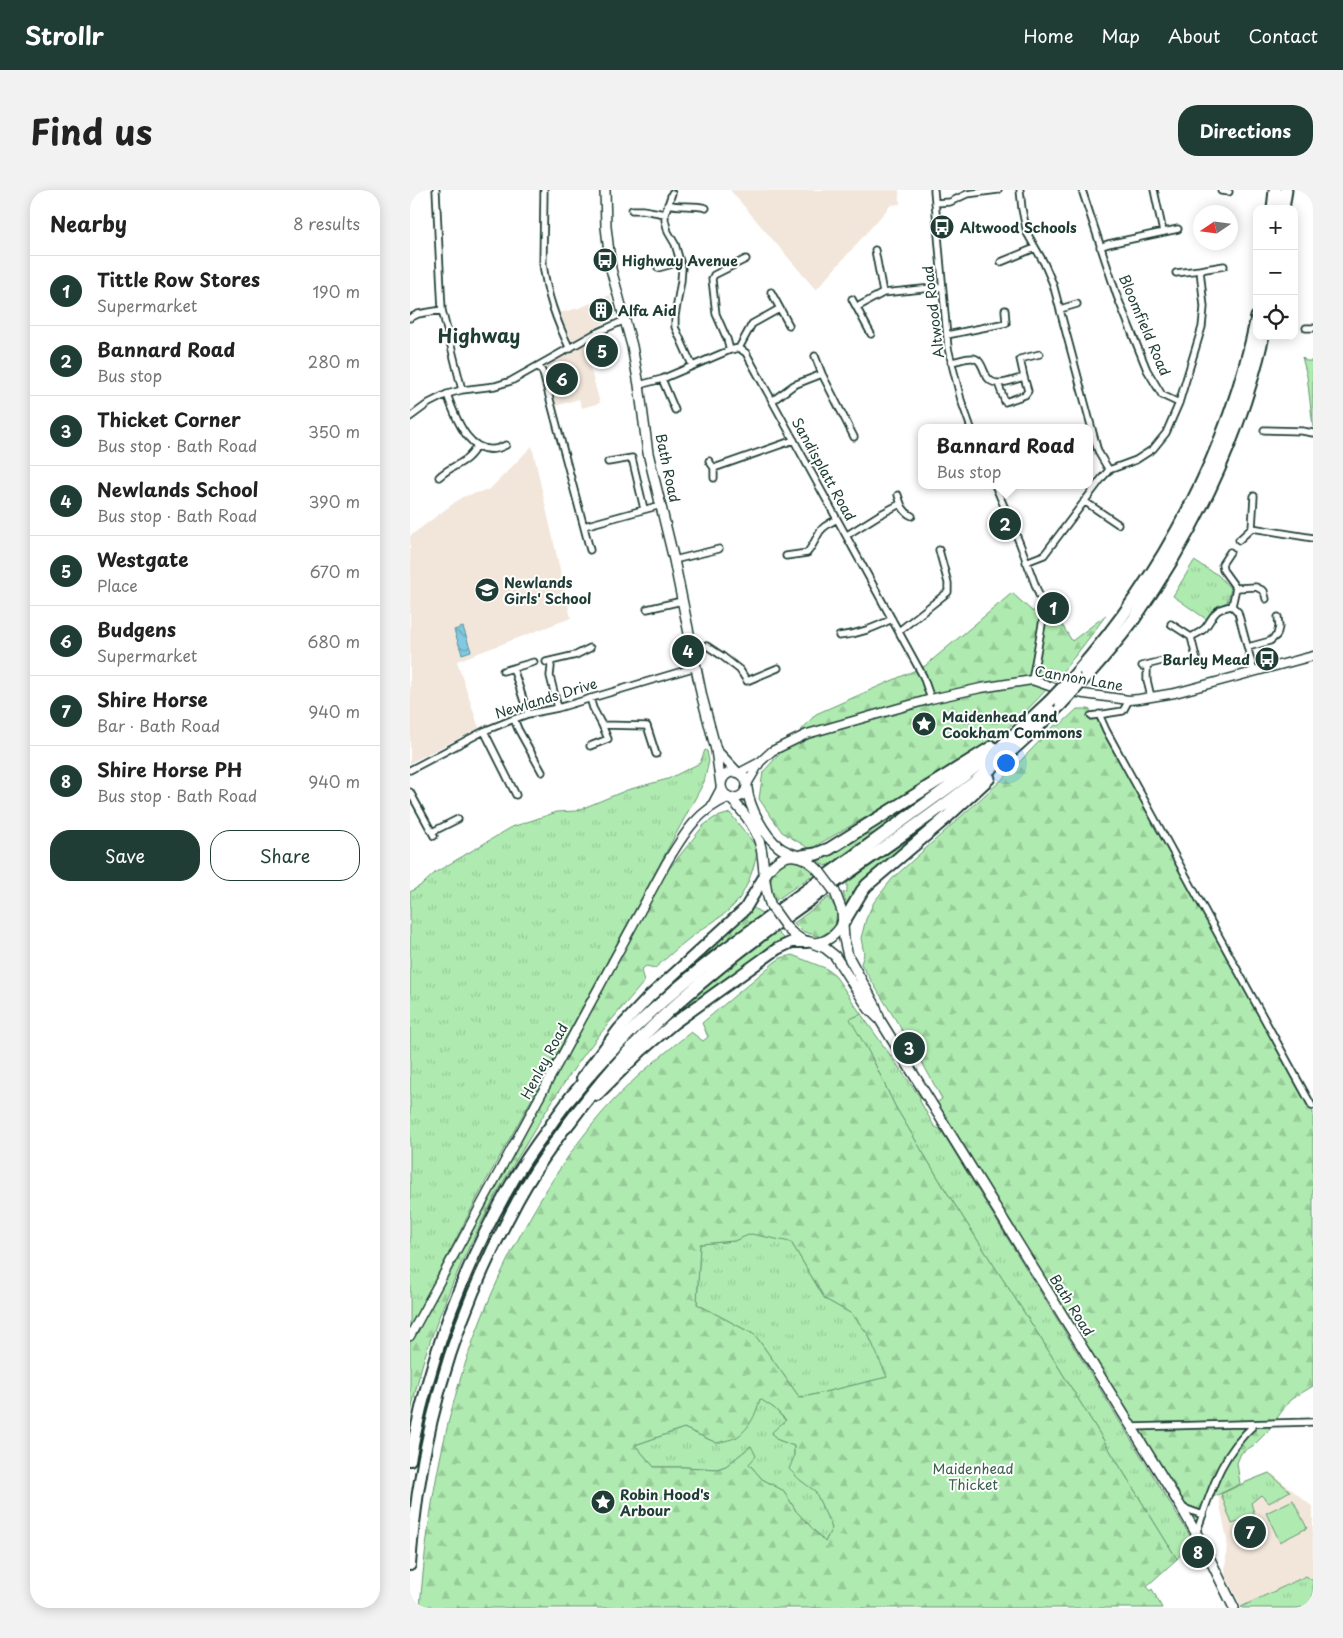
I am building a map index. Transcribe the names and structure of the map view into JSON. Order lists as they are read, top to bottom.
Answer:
{
  "streets": {
    "main road": ["Bath Road"],
    "street": [
      "Altwood Road",
      "Bloomfield Road",
      "Sandisplatt Road",
      "Cannon Lane",
      "Newlands Drive",
      "Henley Road"
    ]
  },
  "crossings": [
    ["Bath Road", "Cannon Lane"],
    ["Bath Road", "Newlands Drive"],
    ["Bath Road", "Henley Road"],
    ["Sandisplatt Road", "Cannon Lane"],
    ["Cannon Lane", "Henley Road"]
  ],
  "districts": ["Highway"],
  "parks": ["Maidenhead Thicket"],
  "places": {
    "bus stop": ["Altwood Schools", "Highway Avenue", "Barley Mead"],
    "building": ["Alfa Aid"],
    "school or university": ["Newlands Girls' School"],
    "place": ["Maidenhead and Cookham Commons", "Robin Hood's Arbour"]
  },
  "north": "left",
  "page": {
    "header": "Strollr",
    "nav": [
      "Home",
      "Map",
      "About",
      "Contact"
    ],
    "title": "Find us",
    "buttons": [
      "Directions",
      ["Save", "Share"]
    ],
    "heading": ["Nearby", "8 results"],
    "map_buttons": ["+", "−"],
    "list": [
      {
        "mark": "1",
        "name": "Tittle Row Stores",
        "note": "Supermarket",
        "value": "190 m"
      },
      {
        "mark": "2",
        "name": "Bannard Road",
        "note": "Bus stop",
        "value": "280 m"
      },
      {
        "mark": "3",
        "name": "Thicket Corner",
        "note": "Bus stop · Bath Road",
        "value": "350 m"
      },
      {
        "mark": "4",
        "name": "Newlands School",
        "note": "Bus stop · Bath Road",
        "value": "390 m"
      },
      {
        "mark": "5",
        "name": "Westgate",
        "note": "Place",
        "value": "670 m"
      },
      {
        "mark": "6",
        "name": "Budgens",
        "note": "Supermarket",
        "value": "680 m"
      },
      {
        "mark": "7",
        "name": "Shire Horse",
        "note": "Bar · Bath Road",
        "value": "940 m"
      },
      {
        "mark": "8",
        "name": "Shire Horse PH",
        "note": "Bus stop · Bath Road",
        "value": "940 m"
      }
    ],
    "pins": [
      "5",
      "6",
      "2",
      "1",
      "4",
      "3",
      "7",
      "8"
    ],
    "popup": ["Bannard Road", "Bus stop"]
  }
}
